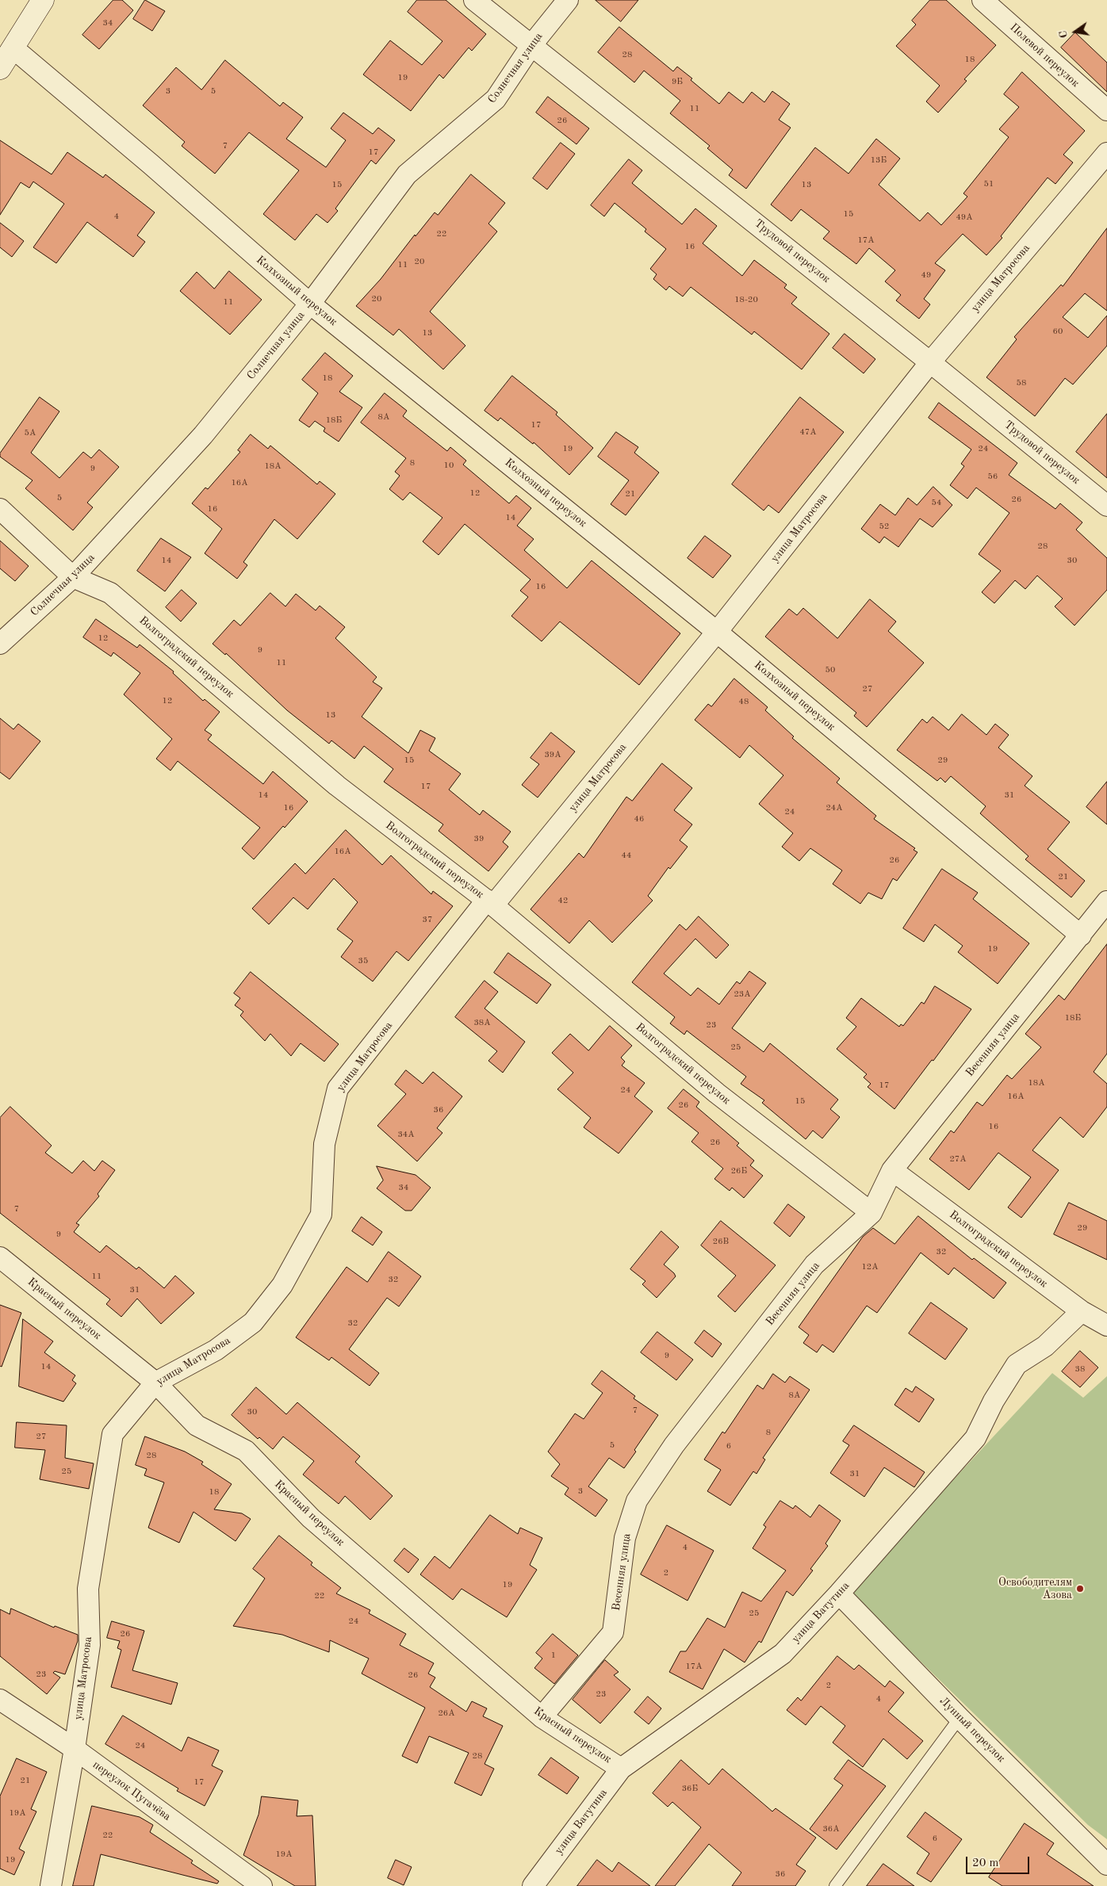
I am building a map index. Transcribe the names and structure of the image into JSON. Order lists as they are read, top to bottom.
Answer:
{
  "streets": {
    "street": [
      "Полевой переулок",
      "Солнечная улица",
      "Трудовой переулок",
      "улица Матросова",
      "Колхозный переулок",
      "Волгоградский переулок",
      "Весенняя улица",
      "Красный переулок",
      "улица Ватутина",
      "Лунный переулок",
      "переулок Пугачёва"
    ]
  },
  "crossings": [
    ["Солнечная улица", "Трудовой переулок"],
    ["Солнечная улица", "Колхозный переулок"],
    ["Солнечная улица", "Волгоградский переулок"],
    ["Трудовой переулок", "улица Матросова"],
    ["улица Матросова", "Колхозный переулок"],
    ["улица Матросова", "Волгоградский переулок"],
    ["улица Матросова", "Красный переулок"],
    ["улица Матросова", "переулок Пугачёва"],
    ["Колхозный переулок", "Весенняя улица"],
    ["Волгоградский переулок", "Весенняя улица"],
    ["Волгоградский переулок", "улица Ватутина"],
    ["Весенняя улица", "Красный переулок"],
    ["Красный переулок", "улица Ватутина"],
    ["улица Ватутина", "Лунный переулок"]
  ],
  "places": ["Освободителям Азова"],
  "house_numbers": [
    "34",
    "28",
    "18",
    "19",
    "9Б",
    "3",
    "5",
    "11",
    "26",
    "7",
    "17",
    "13Б",
    "51",
    "15",
    "13",
    "15",
    "4",
    "49А",
    "22",
    "17А",
    "16",
    "20",
    "11",
    "49",
    "20",
    "18-20",
    "11",
    "60",
    "13",
    "18",
    "58",
    "8А",
    "18Б",
    "17",
    "47А",
    "5А",
    "19",
    "24",
    "8",
    "10",
    "18А",
    "9",
    "56",
    "16А",
    "12",
    "21",
    "5",
    "26",
    "54",
    "16",
    "14",
    "52",
    "28",
    "14",
    "30",
    "16",
    "12",
    "9",
    "11",
    "50",
    "27",
    "12",
    "48",
    "13",
    "39А",
    "15",
    "29",
    "17",
    "14",
    "31",
    "16",
    "24А",
    "24",
    "46",
    "39",
    "16А",
    "44",
    "26",
    "21",
    "42",
    "37",
    "19",
    "35",
    "23А",
    "18Б",
    "38А",
    "23",
    "25",
    "18А",
    "17",
    "24",
    "16А",
    "15",
    "26",
    "36",
    "16",
    "34А",
    "26",
    "27А",
    "26Б",
    "34",
    "7",
    "29",
    "9",
    "26В",
    "32",
    "12А",
    "11",
    "32",
    "31",
    "32",
    "9",
    "14",
    "38",
    "8А",
    "7",
    "30",
    "8",
    "27",
    "5",
    "6",
    "28",
    "25",
    "31",
    "3",
    "18",
    "4",
    "2",
    "19",
    "22",
    "25",
    "24",
    "26",
    "1",
    "17А",
    "23",
    "26",
    "2",
    "23",
    "4",
    "26А",
    "24",
    "28",
    "21",
    "17",
    "36Б",
    "19А",
    "36А",
    "22",
    "6",
    "19А",
    "19",
    "36"
  ],
  "scale_bar": "20 m",
  "north": "left"
}
